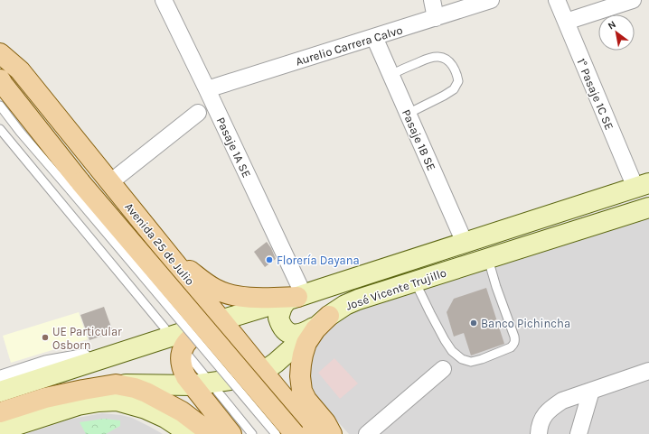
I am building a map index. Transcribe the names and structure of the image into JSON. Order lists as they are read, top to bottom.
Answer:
{
  "streets": {
    "main road": ["Avenida 25 de Julio", "José Vicente Trujillo"],
    "street": [
      "Aurelio Carrera Calvo",
      "1° Pasaje 1C SE",
      "Pasaje 1B SE",
      "Pasaje 1A SE"
    ]
  },
  "crossings": [
    ["Aurelio Carrera Calvo", "Pasaje 1B SE"],
    ["Aurelio Carrera Calvo", "Pasaje 1A SE"],
    ["1° Pasaje 1C SE", "José Vicente Trujillo"],
    ["Pasaje 1B SE", "José Vicente Trujillo"],
    ["Pasaje 1A SE", "José Vicente Trujillo"],
    ["Avenida 25 de Julio", "José Vicente Trujillo"]
  ],
  "places": ["Florería Dayana", "Banco Pichincha", "UE Particular Osborn"],
  "north": "top left"
}
